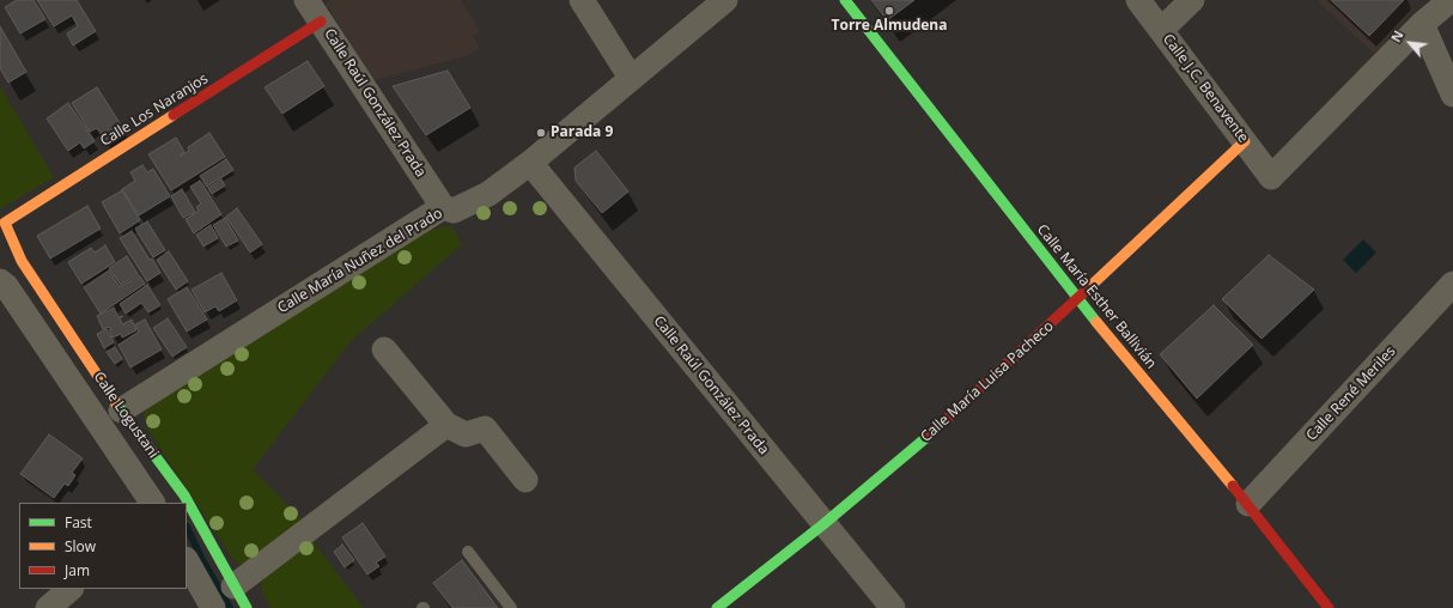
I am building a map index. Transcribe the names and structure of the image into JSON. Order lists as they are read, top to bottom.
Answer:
{
  "streets": {
    "street": [
      "Calle J.C. Benavente",
      "Calle Raúl González Prada",
      "Calle Los Naranjos",
      "Calle María Nuñez del Prado",
      "Calle María Esther Ballivián",
      "Calle María Luisa Pacheco",
      "Calle René Meriles",
      "Calle Logustani"
    ]
  },
  "crossings": [
    ["Calle J.C. Benavente", "Calle María Luisa Pacheco"],
    ["Calle Raúl González Prada", "Calle Los Naranjos"],
    ["Calle Raúl González Prada", "Calle María Nuñez del Prado"],
    ["Calle Raúl González Prada", "Calle María Luisa Pacheco"],
    ["Calle Los Naranjos", "Calle Logustani"],
    ["Calle María Nuñez del Prado", "Calle Logustani"],
    ["Calle María Esther Ballivián", "Calle María Luisa Pacheco"],
    ["Calle María Esther Ballivián", "Calle René Meriles"]
  ],
  "places": ["Torre Almudena", "Parada 9"],
  "legend": ["Fast", "Slow", "Jam"],
  "north": "top left"
}
